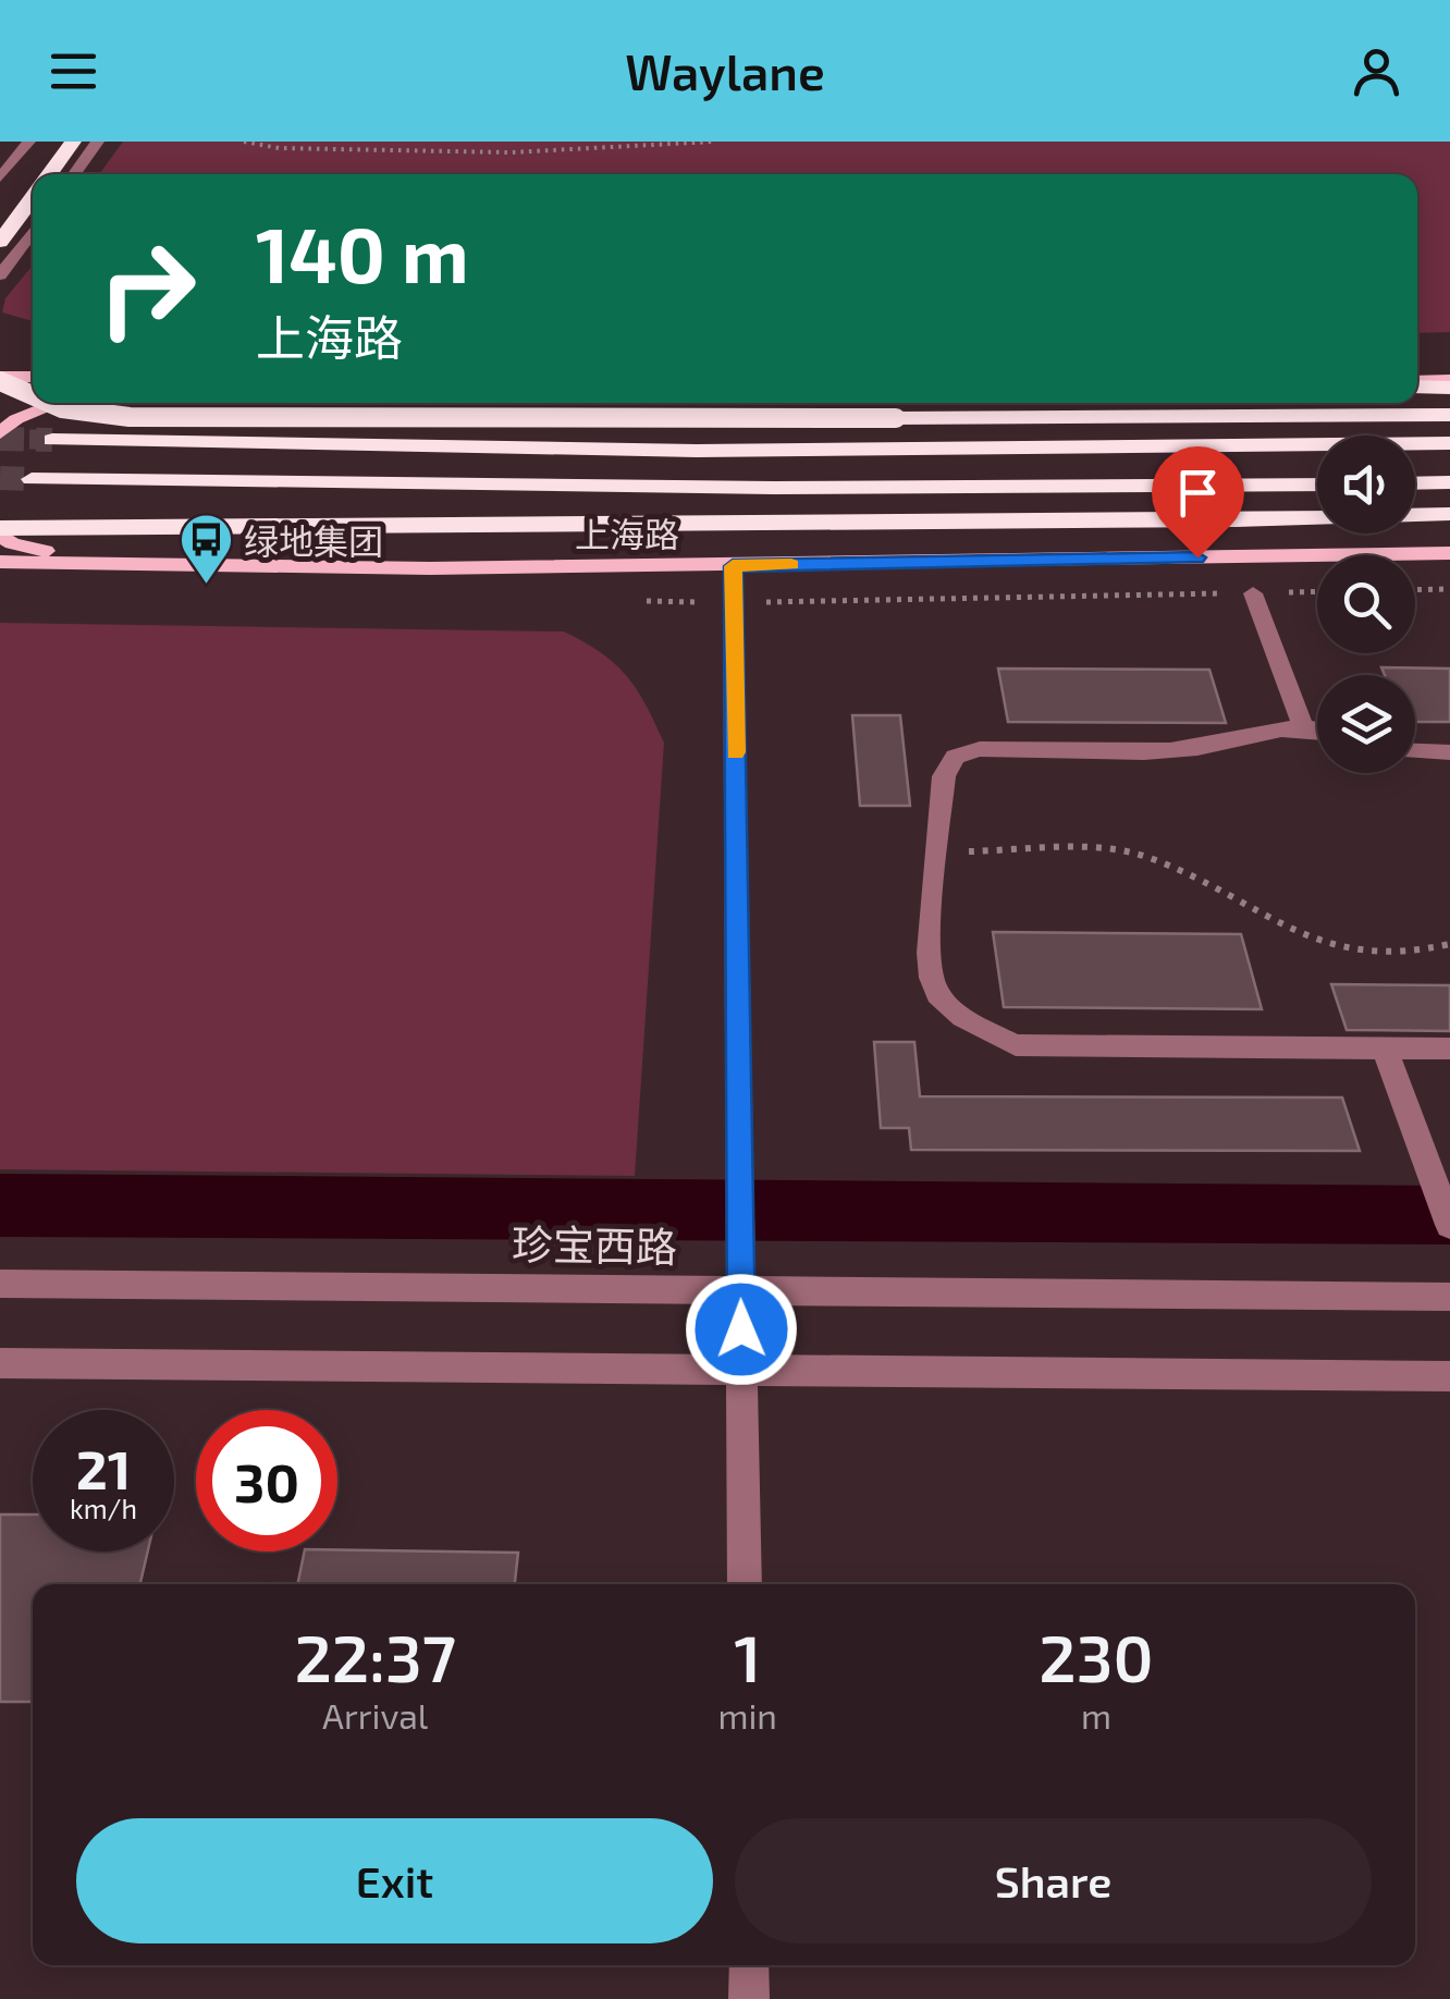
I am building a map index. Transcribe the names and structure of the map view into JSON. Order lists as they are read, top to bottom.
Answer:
{
  "streets": {
    "highway": ["上海路"],
    "street": ["珍宝西路"]
  },
  "places": {
    "bus stop": ["绿地集团"]
  },
  "page": {
    "header": "Waylane",
    "turn": ["140 m", "上海路"],
    "speed": "21 km/h",
    "limit": "30",
    "eta": [
      "22:37",
      "Arrival",
      "1",
      "min",
      "230",
      "m"
    ],
    "buttons": ["Exit", "Share"]
  }
}
